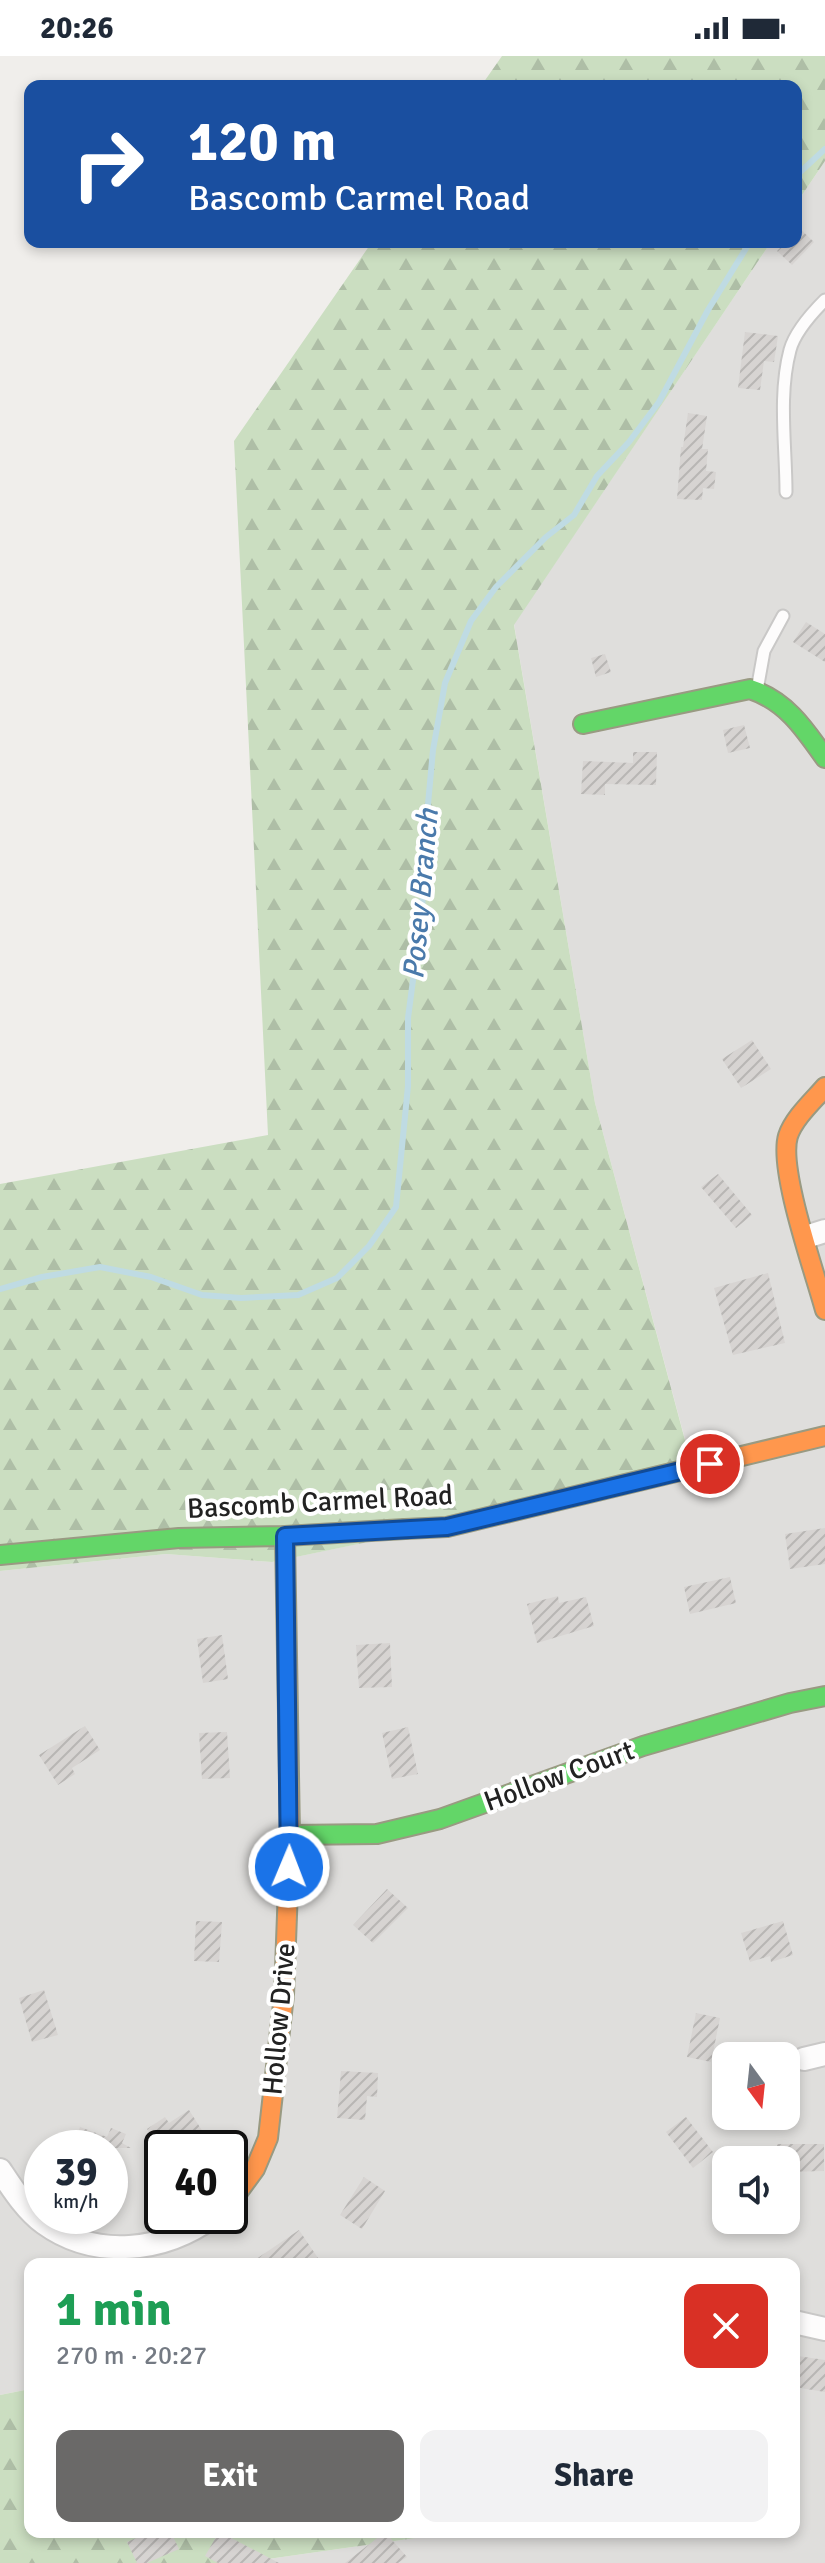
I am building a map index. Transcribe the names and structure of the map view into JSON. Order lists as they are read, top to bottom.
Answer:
{
  "streets": {
    "street": ["Bascomb Carmel Road", "Hollow Court", "Hollow Drive"]
  },
  "crossings": [
    ["Bascomb Carmel Road", "Hollow Drive"],
    ["Hollow Court", "Hollow Drive"]
  ],
  "water": ["Posey Branch"],
  "north": "bottom",
  "page": {
    "status": "20:26",
    "turn": ["120 m", "Bascomb Carmel Road"],
    "speed": "39 km/h",
    "limit": "40",
    "heading": ["1 min", "270 m · 20:27"],
    "buttons": ["Exit", "Share"]
  }
}
